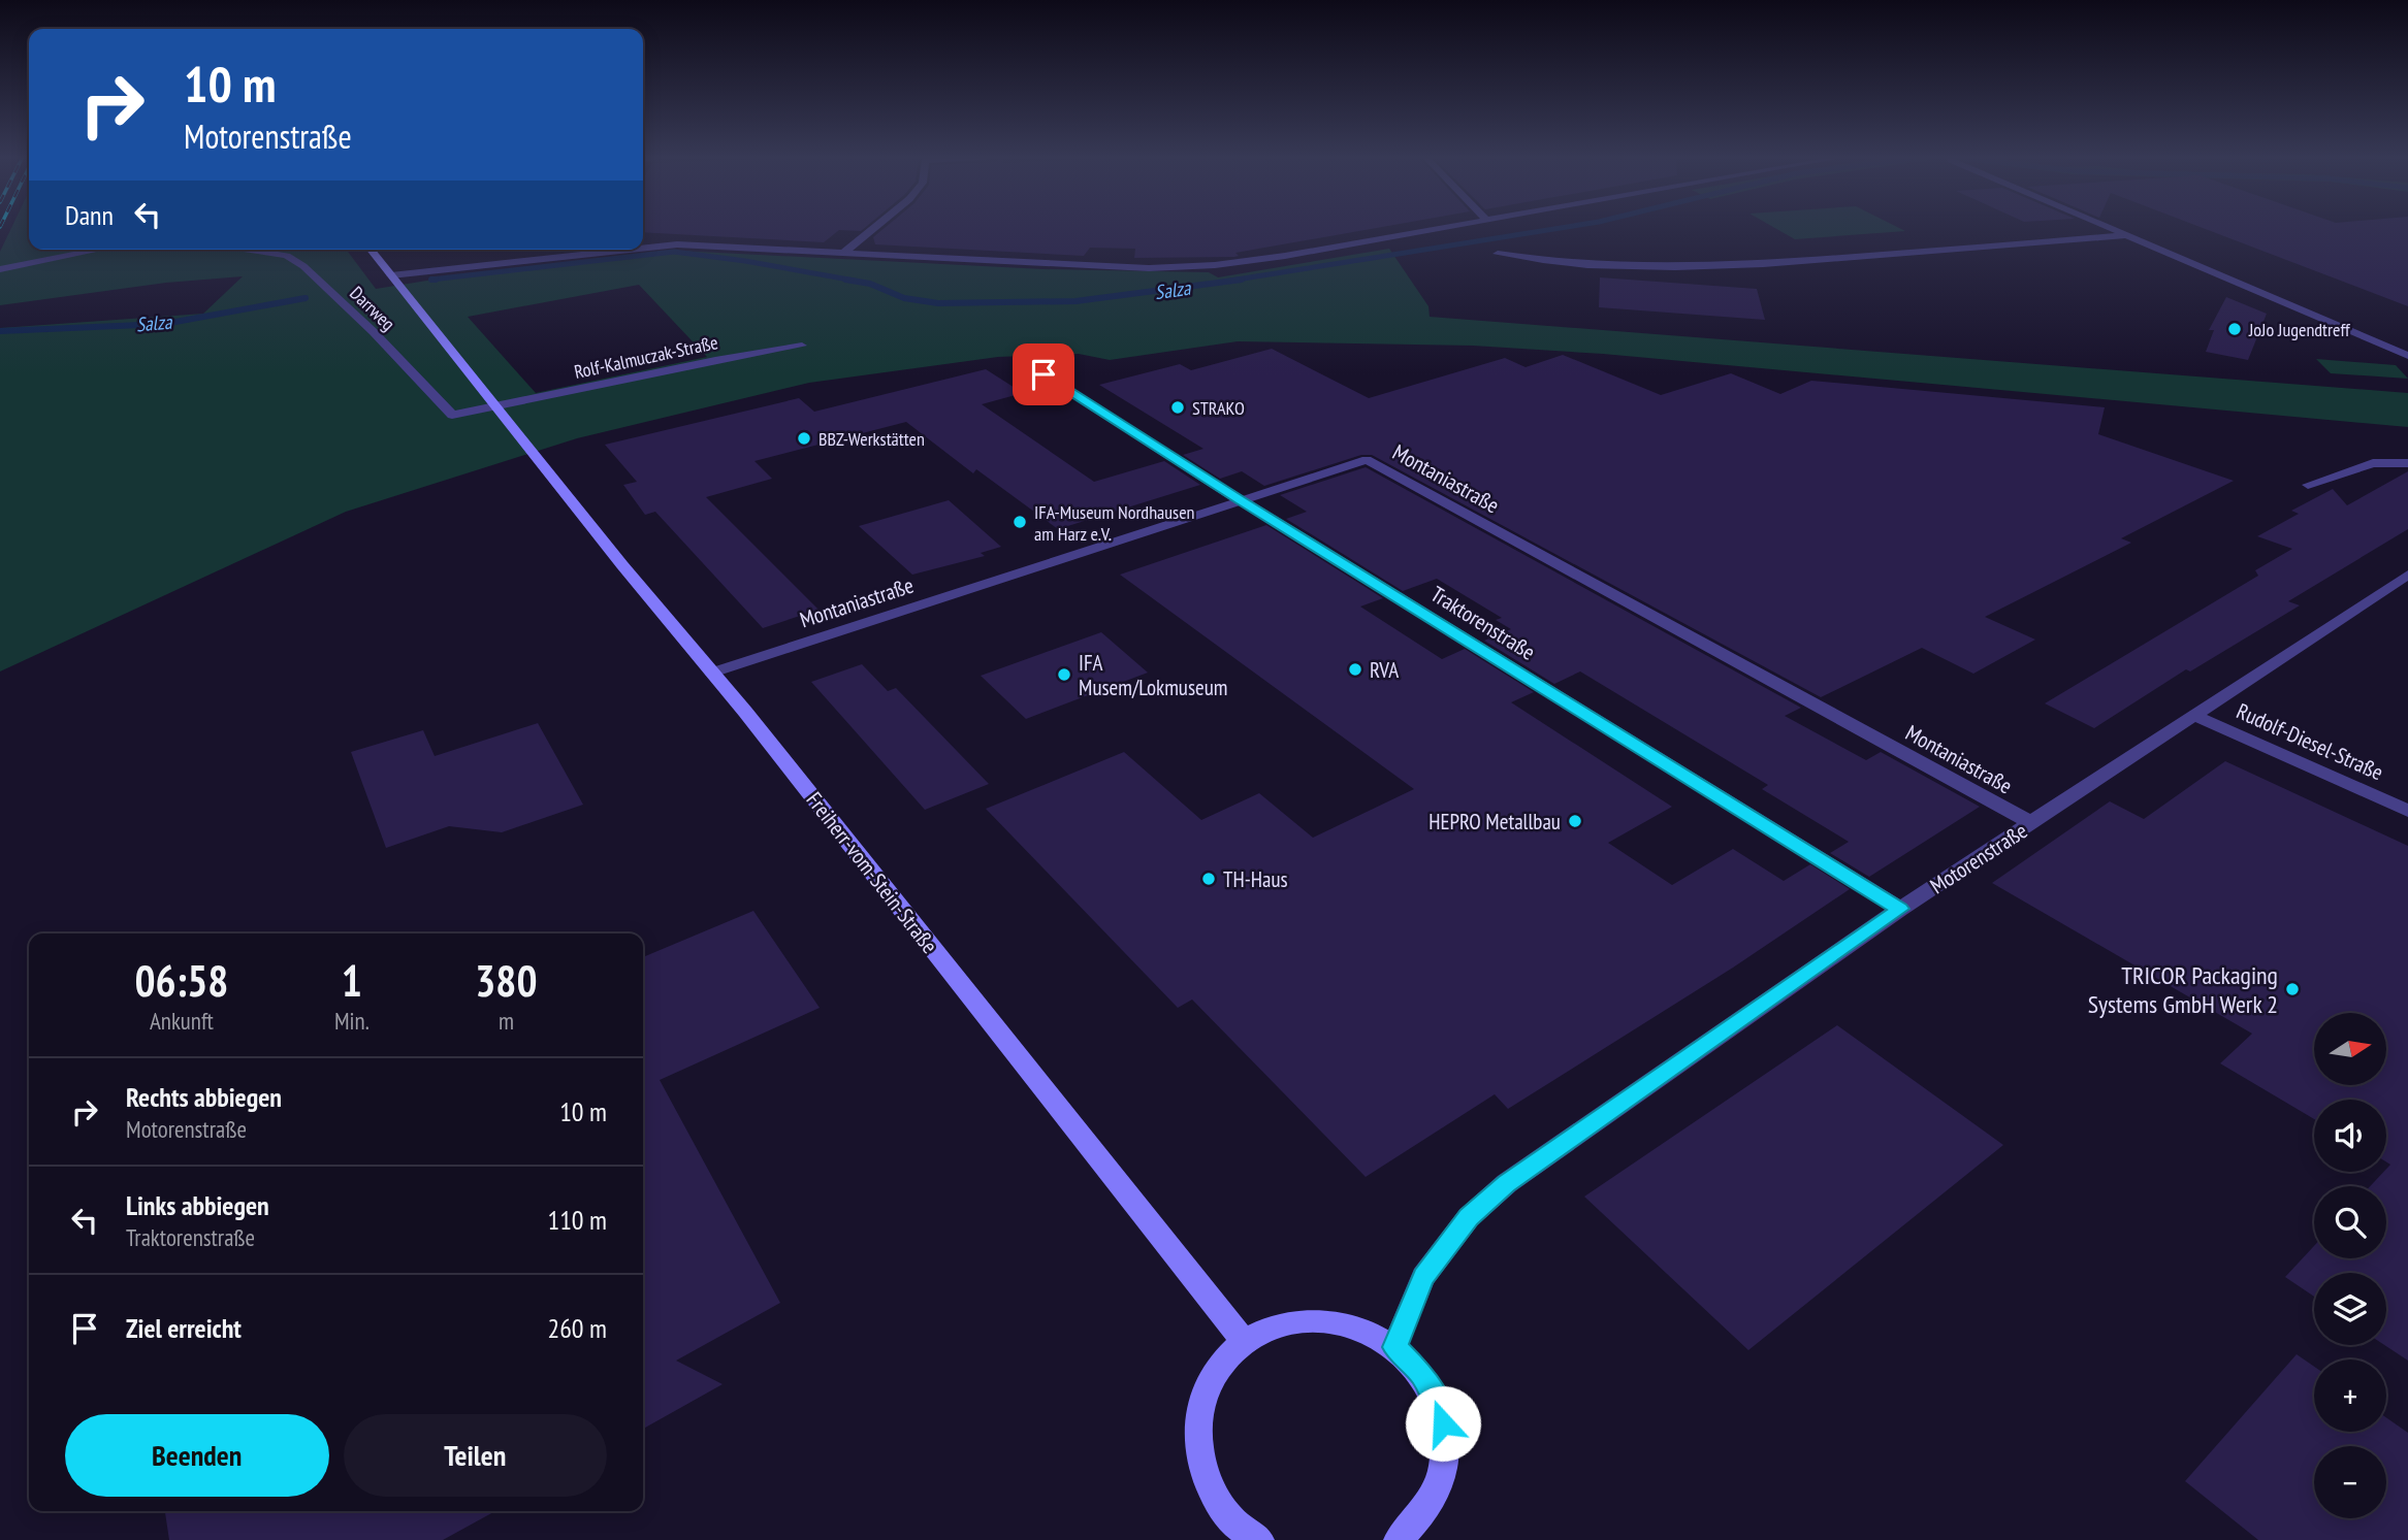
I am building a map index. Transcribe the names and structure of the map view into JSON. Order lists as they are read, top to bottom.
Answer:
{
  "streets": {
    "main road": ["Freiherr-vom-Stein-Straße"],
    "street": [
      "Darrweg",
      "Rolf-Kalmuczak-Straße",
      "Montaniastraße",
      "Traktorenstraße",
      "Rudolf-Diesel-Straße",
      "Motorenstraße"
    ]
  },
  "crossings": [
    ["Darrweg", "Rolf-Kalmuczak-Straße"],
    ["Darrweg", "Freiherr-vom-Stein-Straße"],
    ["Rolf-Kalmuczak-Straße", "Freiherr-vom-Stein-Straße"],
    ["Montaniastraße", "Traktorenstraße"],
    ["Montaniastraße", "Motorenstraße"],
    ["Montaniastraße", "Freiherr-vom-Stein-Straße"],
    ["Traktorenstraße", "Motorenstraße"],
    ["Rudolf-Diesel-Straße", "Motorenstraße"]
  ],
  "water": ["Salza"],
  "places": [
    "JoJo Jugendtreff",
    "STRAKO",
    "BBZ-Werkstätten",
    "IFA-Museum Nordhausen am Harz e.V.",
    "RVA",
    "IFA Musem/Lokmuseum",
    "HEPRO Metallbau",
    "TH-Haus",
    "TRICOR Packaging Systems GmbH Werk 2"
  ],
  "north": "right",
  "page": {
    "turn": ["10 m", "Motorenstraße"],
    "then": "Dann",
    "eta": [
      "06:58",
      "Ankunft",
      "1",
      "Min.",
      "380",
      "m"
    ],
    "map_buttons": ["+", "−"],
    "list": [
      {
        "name": "Rechts abbiegen",
        "note": "Motorenstraße",
        "value": "10 m"
      },
      {
        "name": "Links abbiegen",
        "note": "Traktorenstraße",
        "value": "110 m"
      },
      {
        "name": "Ziel erreicht",
        "value": "260 m"
      }
    ],
    "buttons": ["Beenden", "Teilen"]
  }
}
